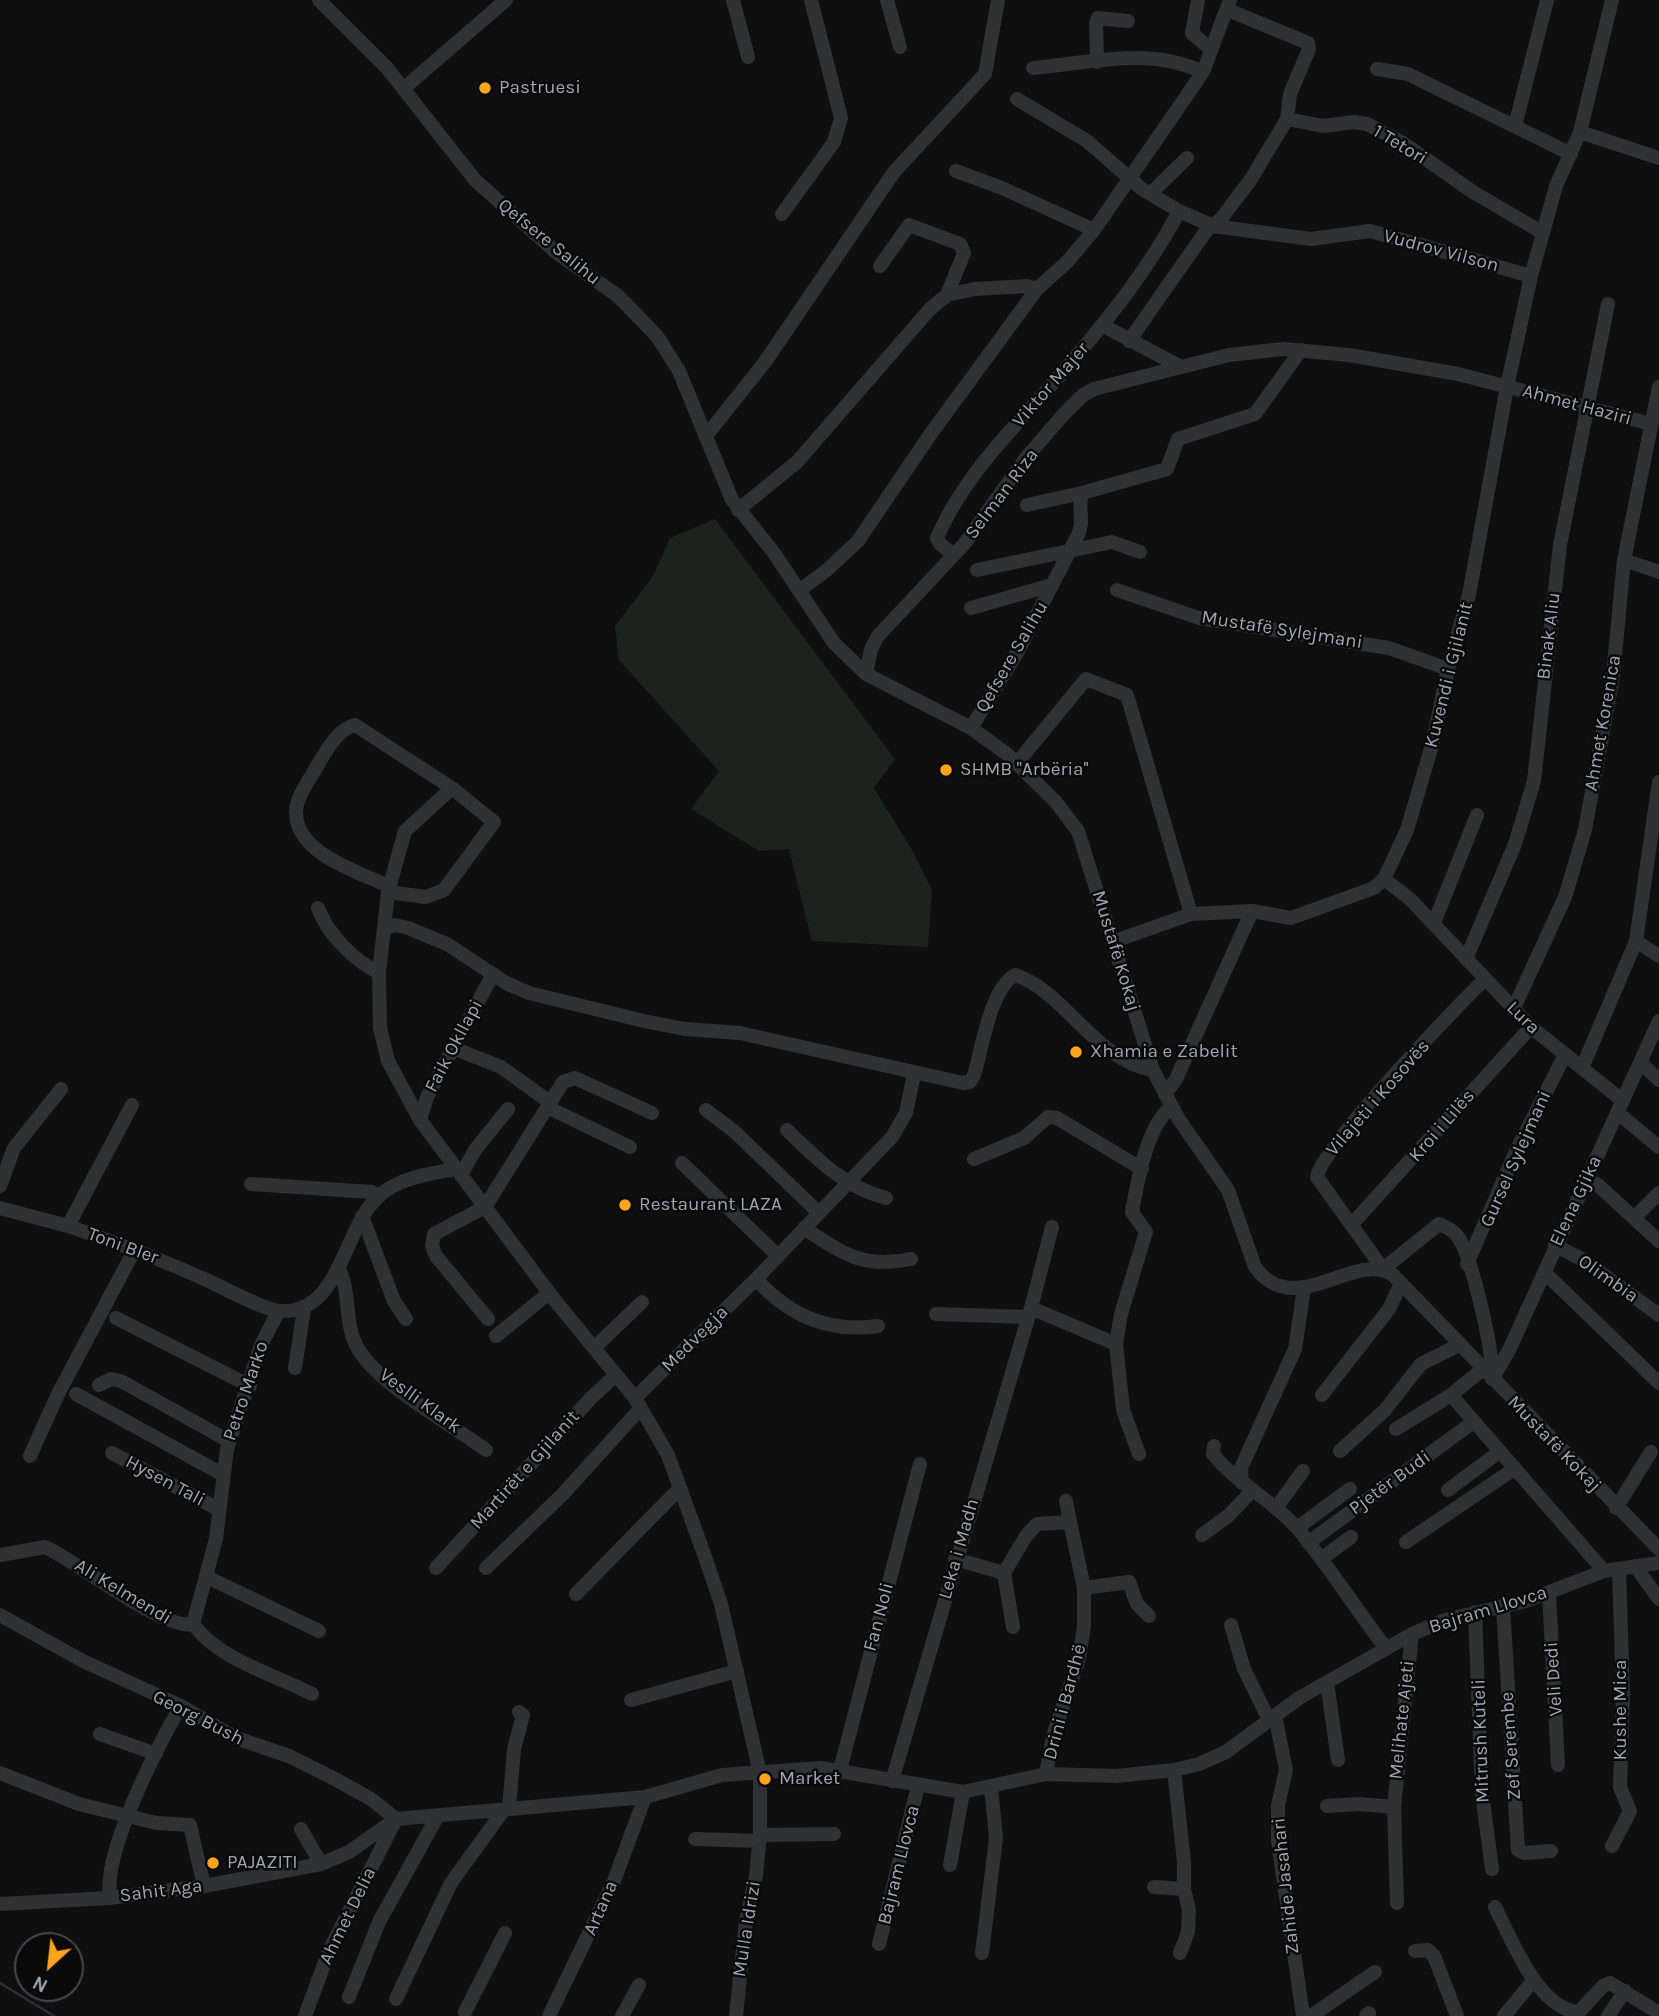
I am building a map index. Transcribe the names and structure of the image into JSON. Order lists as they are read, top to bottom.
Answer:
{
  "streets": {
    "street": [
      "1 Tetori",
      "Qefsere Salihu",
      "Vudrov Vilson",
      "Viktor Majer",
      "Ahmet Haziri",
      "Selman Riza",
      "Mustafë Sylejmani",
      "Binak Aliu",
      "Kuvendi i Gjilanit",
      "Ahmet Korenica",
      "Mustafë Kokaj",
      "Lura",
      "Faik Okllapi",
      "Vilajeti i Kosovës",
      "Kroi i Lilës",
      "Gursel Sylejmani",
      "Elena Gjika",
      "Toni Bler",
      "Olimbia",
      "Medvegja",
      "Petro Marko",
      "Veslli Klark",
      "Martirët e Gjilanit",
      "Hysen Tali",
      "Pjetër Budi",
      "Leka i Madh",
      "Ali Kelmendi",
      "Bajram Llovca",
      "Fan Noli",
      "Veli Dedi",
      "Drini i Bardhë",
      "Kushe Mica",
      "Georg Bush",
      "Melihate Ajeti",
      "Mitrush Kuteli",
      "Zef Serembe",
      "Zahide Jasahari",
      "Sahit Aga",
      "Artana",
      "Ahmet Delia",
      "Mulla Idrizi"
    ]
  },
  "crossings": [
    ["1 Tetori", "Kuvendi i Gjilanit"],
    ["Qefsere Salihu", "Selman Riza"],
    ["Qefsere Salihu", "Mustafë Kokaj"],
    ["Vudrov Vilson", "Viktor Majer"],
    ["Vudrov Vilson", "Kuvendi i Gjilanit"],
    ["Viktor Majer", "Selman Riza"],
    ["Ahmet Haziri", "Selman Riza"],
    ["Ahmet Haziri", "Binak Aliu"],
    ["Ahmet Haziri", "Kuvendi i Gjilanit"],
    ["Ahmet Haziri", "Ahmet Korenica"],
    ["Selman Riza", "Kuvendi i Gjilanit"],
    ["Mustafë Sylejmani", "Kuvendi i Gjilanit"],
    ["Binak Aliu", "Lura"],
    ["Kuvendi i Gjilanit", "Lura"],
    ["Ahmet Korenica", "Lura"],
    ["Mustafë Kokaj", "Vilajeti i Kosovës"],
    ["Mustafë Kokaj", "Kroi i Lilës"],
    ["Mustafë Kokaj", "Gursel Sylejmani"],
    ["Mustafë Kokaj", "Elena Gjika"],
    ["Lura", "Vilajeti i Kosovës"],
    ["Lura", "Kroi i Lilës"],
    ["Lura", "Gursel Sylejmani"],
    ["Lura", "Elena Gjika"],
    ["Vilajeti i Kosovës", "Kroi i Lilës"],
    ["Elena Gjika", "Olimbia"],
    ["Toni Bler", "Petro Marko"],
    ["Petro Marko", "Hysen Tali"],
    ["Petro Marko", "Ali Kelmendi"],
    ["Leka i Madh", "Bajram Llovca"],
    ["Bajram Llovca", "Fan Noli"],
    ["Bajram Llovca", "Veli Dedi"],
    ["Bajram Llovca", "Drini i Bardhë"],
    ["Bajram Llovca", "Kushe Mica"],
    ["Bajram Llovca", "Melihate Ajeti"],
    ["Bajram Llovca", "Mitrush Kuteli"],
    ["Bajram Llovca", "Zef Serembe"],
    ["Bajram Llovca", "Zahide Jasahari"],
    ["Bajram Llovca", "Mulla Idrizi"],
    ["Georg Bush", "Sahit Aga"],
    ["Georg Bush", "Ahmet Delia"],
    ["Sahit Aga", "Ahmet Delia"]
  ],
  "places": [
    "Pastruesi",
    "SHMB ''Arbëria''",
    "Xhamia e Zabelit",
    "Restaurant LAZA",
    "Market",
    "PAJAZITI"
  ],
  "north": "bottom left"
}
